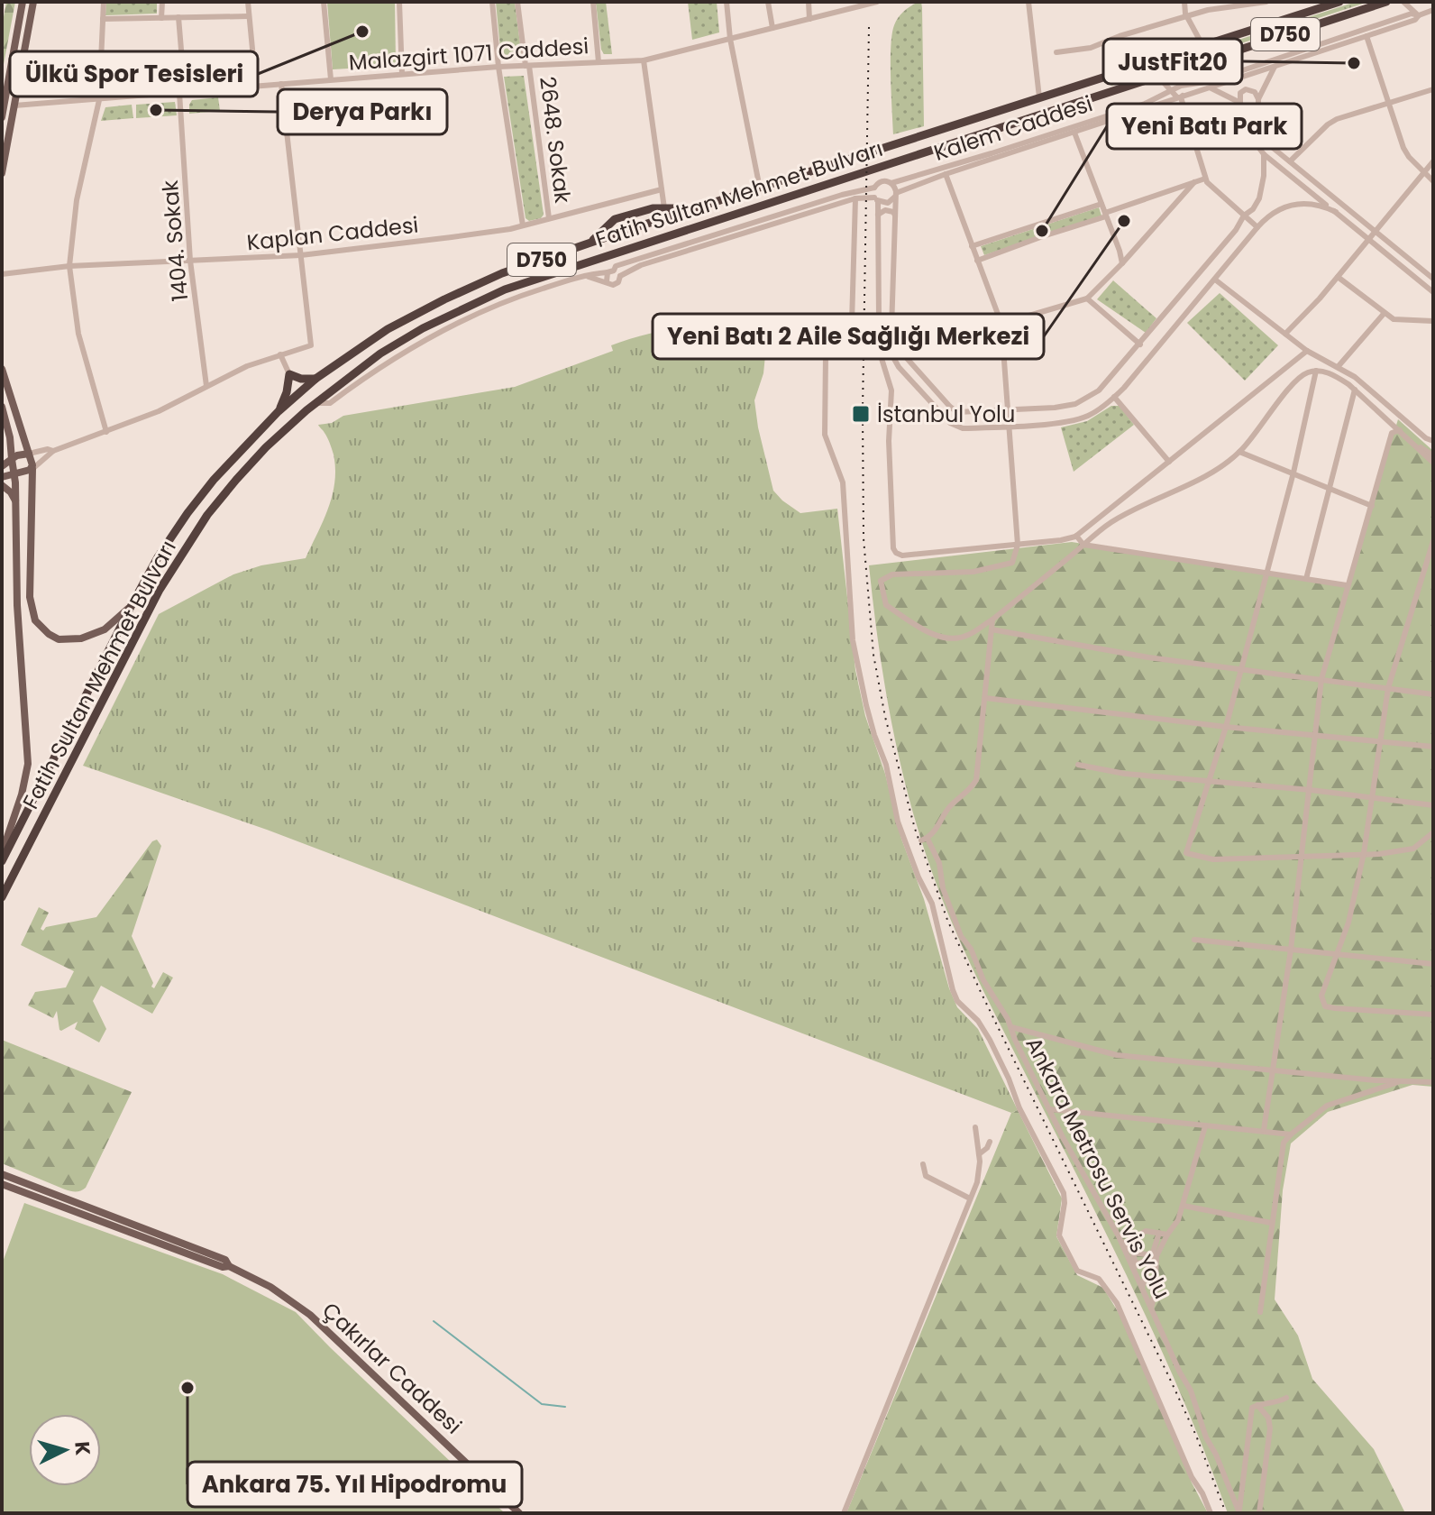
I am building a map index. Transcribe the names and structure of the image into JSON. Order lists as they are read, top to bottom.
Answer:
{
  "streets": {
    "highway": ["D750", "Fatih Sultan Mehmet Bulvarı"],
    "main road": ["Çakırlar Caddesi"],
    "street": [
      "Malazgirt 1071 Caddesi",
      "Kalem Caddesi",
      "2648. Sokak",
      "Kaplan Caddesi",
      "1404. Sokak",
      "Ankara Metrosu Servis Yolu"
    ]
  },
  "crossings": [
    ["Malazgirt 1071 Caddesi", "2648. Sokak"],
    ["Malazgirt 1071 Caddesi", "1404. Sokak"],
    ["2648. Sokak", "Kaplan Caddesi"],
    ["Kaplan Caddesi", "1404. Sokak"]
  ],
  "places": {
    "other": [
      "Ülkü Spor Tesisleri",
      "JustFit20",
      "Derya Parkı",
      "Yeni Batı 2 Aile Sağlığı Merkezi",
      "Yeni Batı Park",
      "Ankara 75. Yıl Hipodromu"
    ],
    "transit": ["İstanbul Yolu"]
  },
  "north": "right"
}
